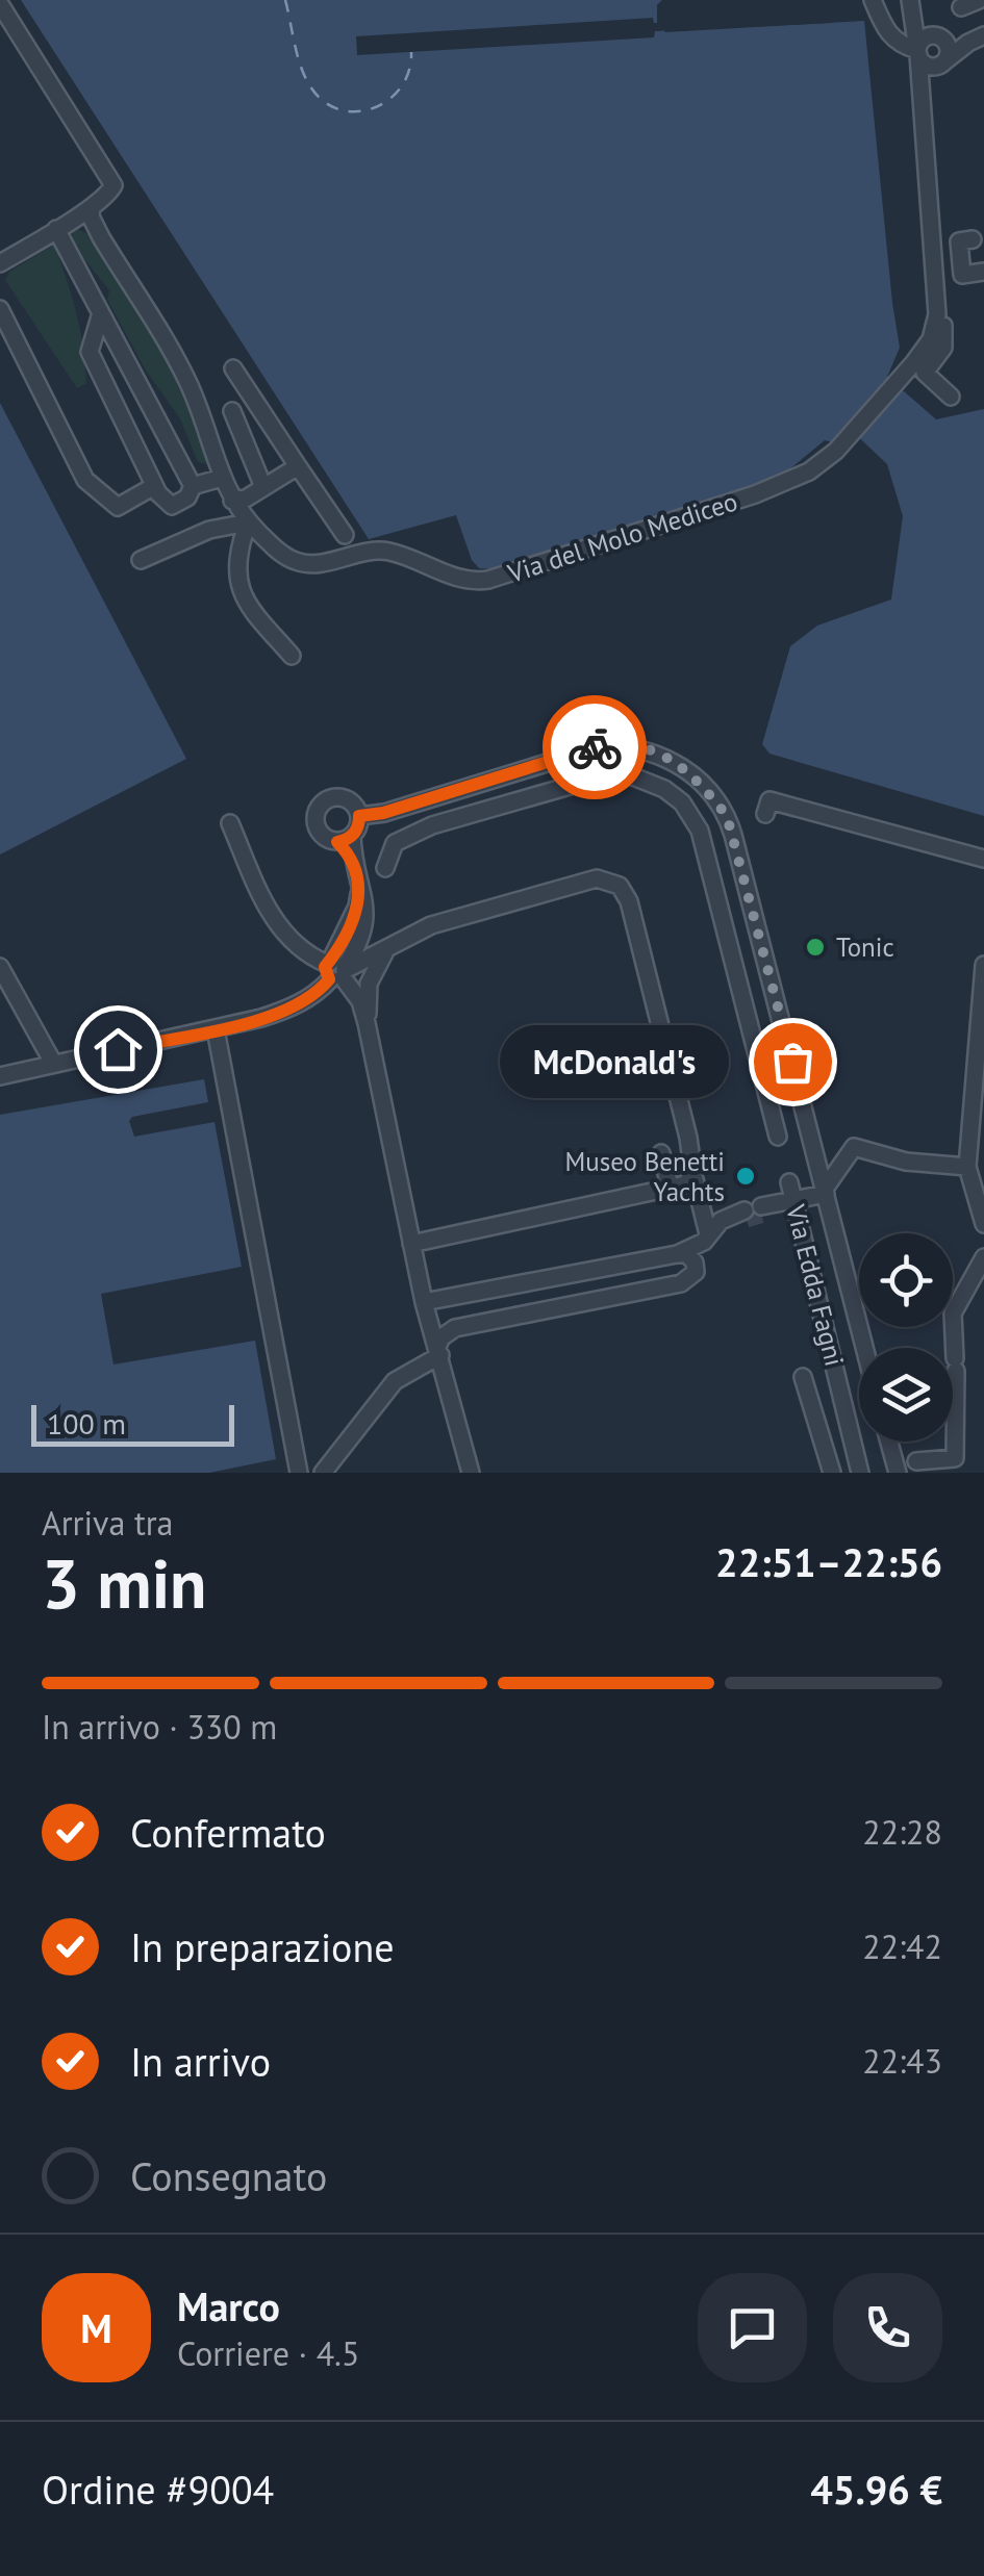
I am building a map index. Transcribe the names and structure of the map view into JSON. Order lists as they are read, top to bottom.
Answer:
{
  "streets": {
    "street": ["Via del Molo Mediceo", "Via Edda Fagni"]
  },
  "places": ["Tonic", "McDonald's", "Museo Benetti Yachts"],
  "scale_bar": "100 m",
  "page": {
    "bubble": "McDonald's",
    "scale": "100 m",
    "heading": ["3 min", "Arriva tra", "22:51–22:56"],
    "panel": [
      "Marco",
      "Corriere · 4.5",
      "Ordine #9004",
      "45.96 €"
    ],
    "bar": "In arrivo · 330 m",
    "list": [
      ["Confermato", "22:28"],
      ["In preparazione", "22:42"],
      ["In arrivo", "22:43"],
      "Consegnato"
    ],
    "round": "M"
  }
}
